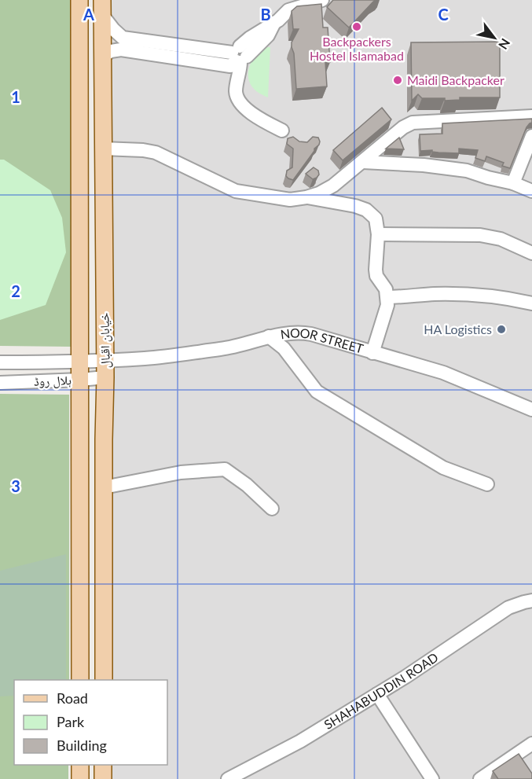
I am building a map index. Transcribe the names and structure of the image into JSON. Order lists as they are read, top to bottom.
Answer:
{
  "streets": {
    "main road": ["خیابان اقبال"],
    "street": ["NOOR STREET", "ہلال روڈ", "SHAHABUDDIN ROAD"]
  },
  "crossings": [
    ["خیابان اقبال", "NOOR STREET"],
    ["خیابان اقبال", "ہلال روڈ"],
    ["NOOR STREET", "ہلال روڈ"]
  ],
  "places": ["Backpackers Hostel Islamabad", "Maidi Backpacker", "HA Logistics"],
  "legend": ["Road", "Park", "Building"],
  "north": "bottom right",
  "grid": {
    "columns": ["A", "B", "C"],
    "rows": ["1", "2", "3"]
  }
}
